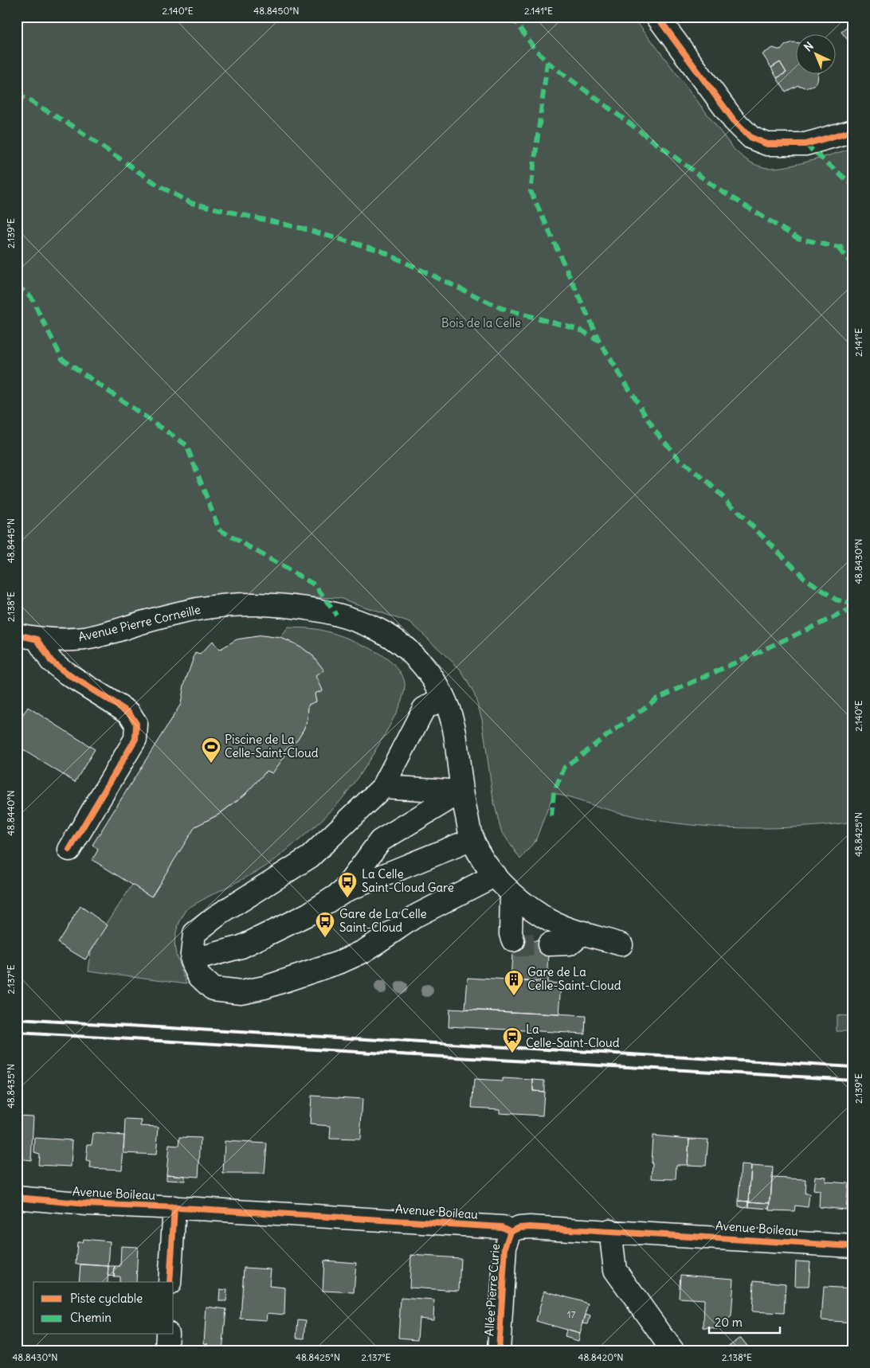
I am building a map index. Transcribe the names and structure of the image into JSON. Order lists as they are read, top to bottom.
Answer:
{
  "streets": {
    "street": ["Avenue Pierre Corneille", "Avenue Boileau", "Allée Pierre Curie"]
  },
  "crossings": [
    ["Avenue Boileau", "Allée Pierre Curie"]
  ],
  "parks": ["Bois de la Celle"],
  "places": {
    "sports": ["Piscine de La Celle-Saint-Cloud"],
    "bus stop": ["La Celle Saint-Cloud Gare", "Gare de La Celle Saint-Cloud"],
    "building": ["Gare de La Celle-Saint-Cloud"],
    "station": ["La Celle-Saint-Cloud"]
  },
  "house_numbers": ["17"],
  "legend": ["Piste cyclable", "Chemin"],
  "scale_bar": "20 m",
  "north": "top left",
  "coordinates": [
    "2.140°E",
    "48.8450°N",
    "2.141°E",
    "2.139°E",
    "48.8445°N",
    "48.8430°N",
    "2.138°E",
    "48.8440°N",
    "48.8425°N",
    "2.137°E",
    "48.8435°N",
    "48.8420°N"
  ]
}
